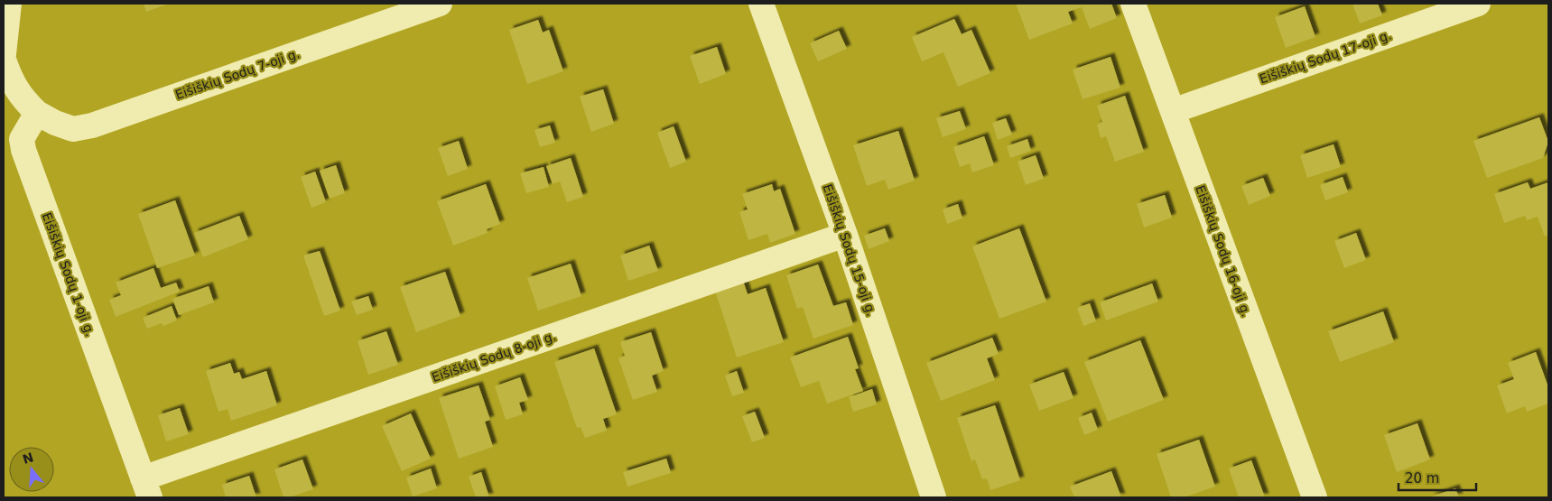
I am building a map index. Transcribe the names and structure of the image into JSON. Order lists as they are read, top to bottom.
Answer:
{
  "streets": {
    "street": [
      "Eišiškių Sodų 17-oji g.",
      "Eišiškių Sodų 7-oji g.",
      "Eišiškių Sodų 15-oji g.",
      "Eišiškių Sodų 16-oji g.",
      "Eišiškių Sodų 1-oji g.",
      "Eišiškių Sodų 8-oji g."
    ]
  },
  "crossings": [
    ["Eišiškių Sodų 17-oji g.", "Eišiškių Sodų 16-oji g."],
    ["Eišiškių Sodų 7-oji g.", "Eišiškių Sodų 1-oji g."],
    ["Eišiškių Sodų 15-oji g.", "Eišiškių Sodų 8-oji g."],
    ["Eišiškių Sodų 1-oji g.", "Eišiškių Sodų 8-oji g."]
  ],
  "scale_bar": "20 m",
  "north": "top"
}
